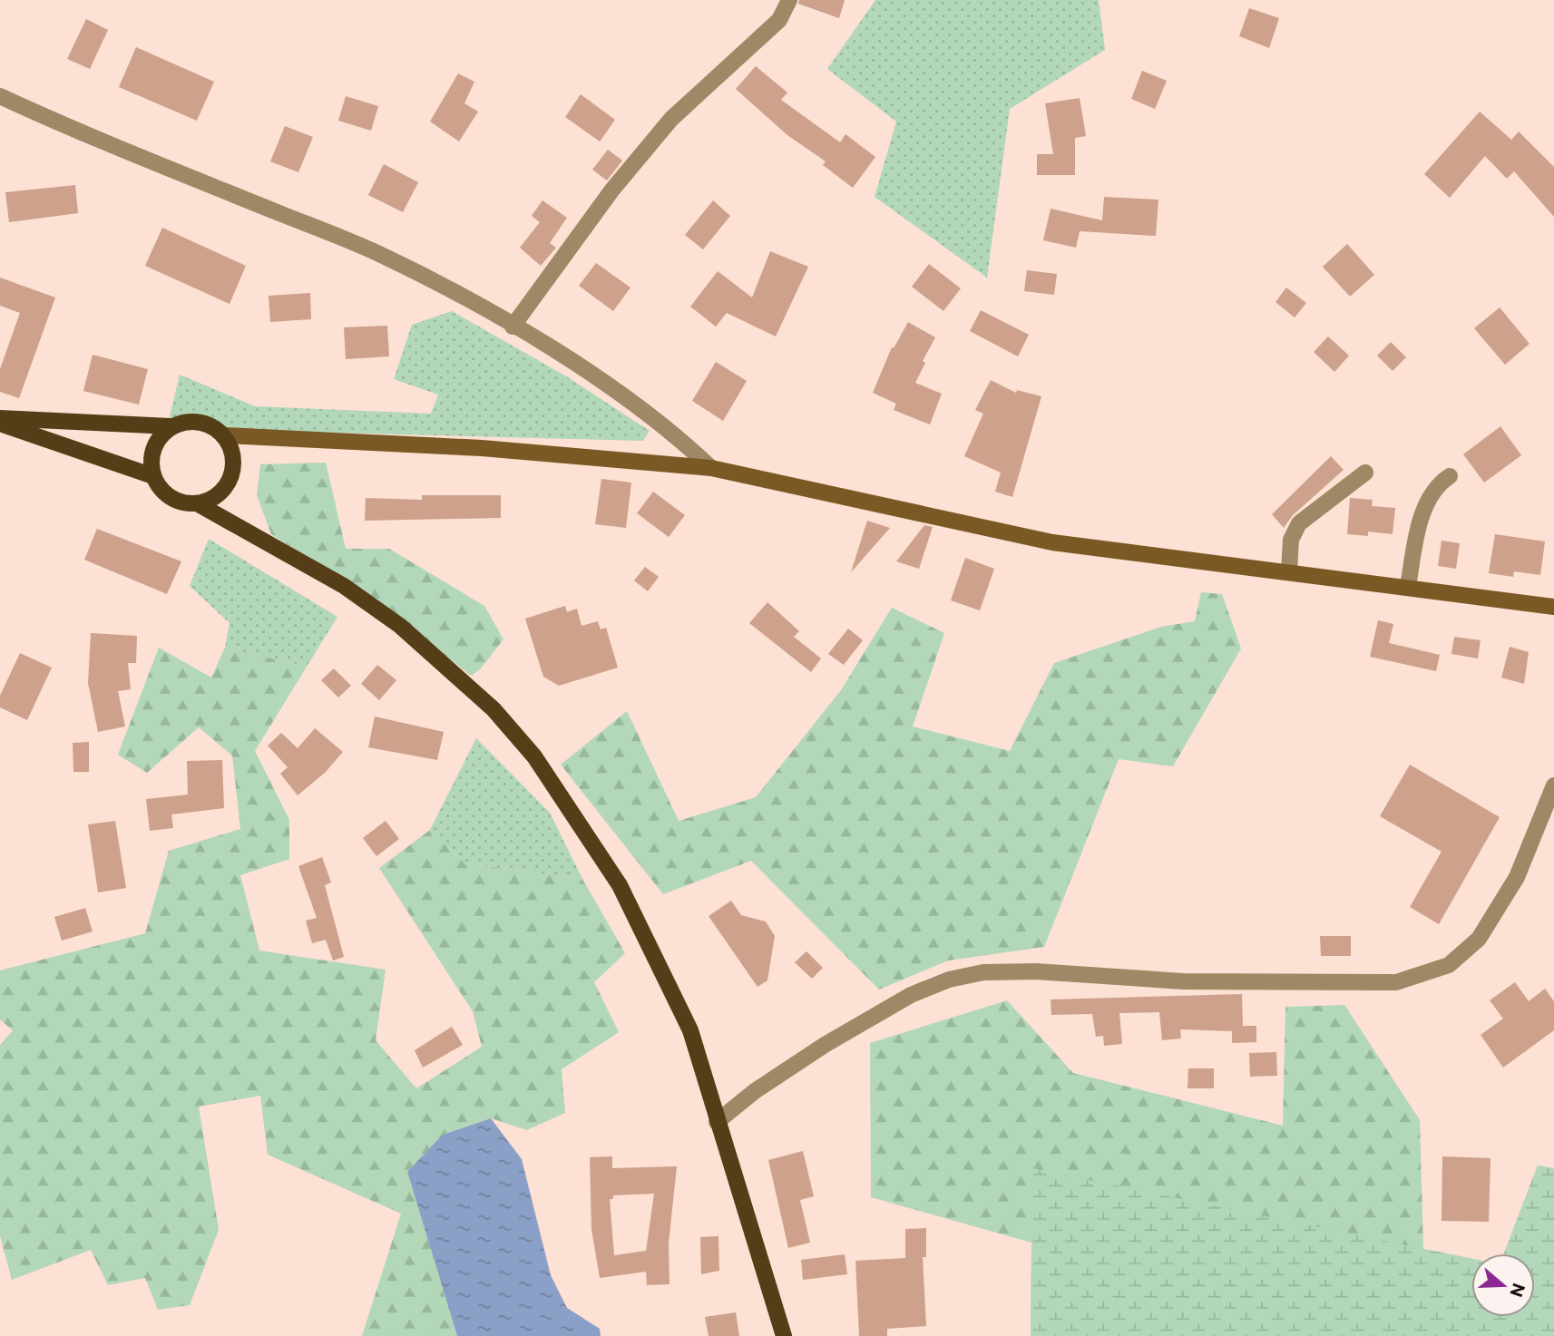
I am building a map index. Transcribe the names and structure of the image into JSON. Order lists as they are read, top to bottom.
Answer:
{
  "north": "right"
}
